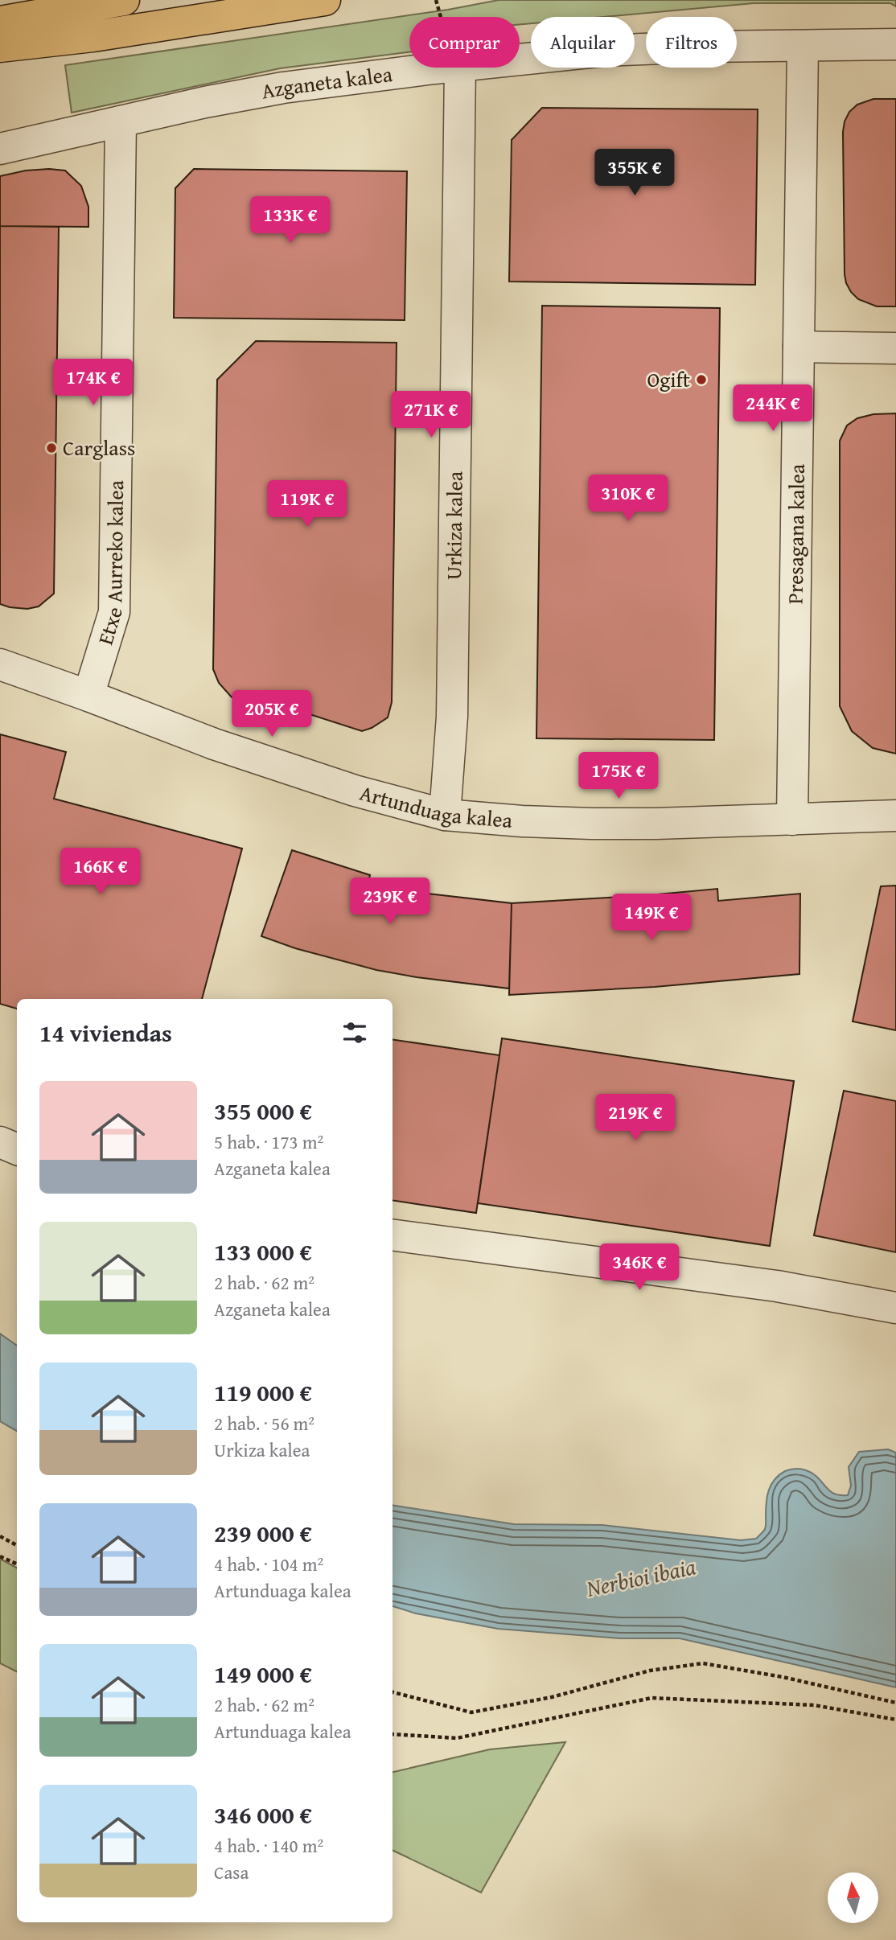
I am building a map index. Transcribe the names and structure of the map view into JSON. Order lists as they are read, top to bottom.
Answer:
{
  "streets": {
    "street": [
      "Azganeta kalea",
      "Urkiza kalea",
      "Presagana kalea",
      "Etxe Aurreko kalea",
      "Artunduaga kalea"
    ]
  },
  "crossings": [
    ["Azganeta kalea", "Presagana kalea"],
    ["Azganeta kalea", "Etxe Aurreko kalea"],
    ["Urkiza kalea", "Artunduaga kalea"],
    ["Presagana kalea", "Artunduaga kalea"],
    ["Etxe Aurreko kalea", "Artunduaga kalea"]
  ],
  "water": ["Nerbioi ibaia"],
  "places": ["Ogift", "Carglass"],
  "north": "top",
  "page": {
    "chip": ["Comprar", "Alquilar", "Filtros"],
    "price": [
      "355K €",
      "133K €",
      "174K €",
      "244K €",
      "271K €",
      "310K €",
      "119K €",
      "205K €",
      "175K €",
      "166K €",
      "239K €",
      "149K €",
      "219K €",
      "346K €"
    ],
    "heading": "14 viviendas",
    "list": [
      {
        "name": "355 000 €",
        "note": "5 hab. · 173 m² · Azganeta kalea"
      },
      {
        "name": "133 000 €",
        "note": "2 hab. · 62 m² · Azganeta kalea"
      },
      {
        "name": "119 000 €",
        "note": "2 hab. · 56 m² · Urkiza kalea"
      },
      {
        "name": "239 000 €",
        "note": "4 hab. · 104 m² · Artunduaga kalea"
      },
      {
        "name": "149 000 €",
        "note": "2 hab. · 62 m² · Artunduaga kalea"
      },
      {
        "name": "346 000 €",
        "note": "4 hab. · 140 m² · Casa"
      }
    ]
  }
}
